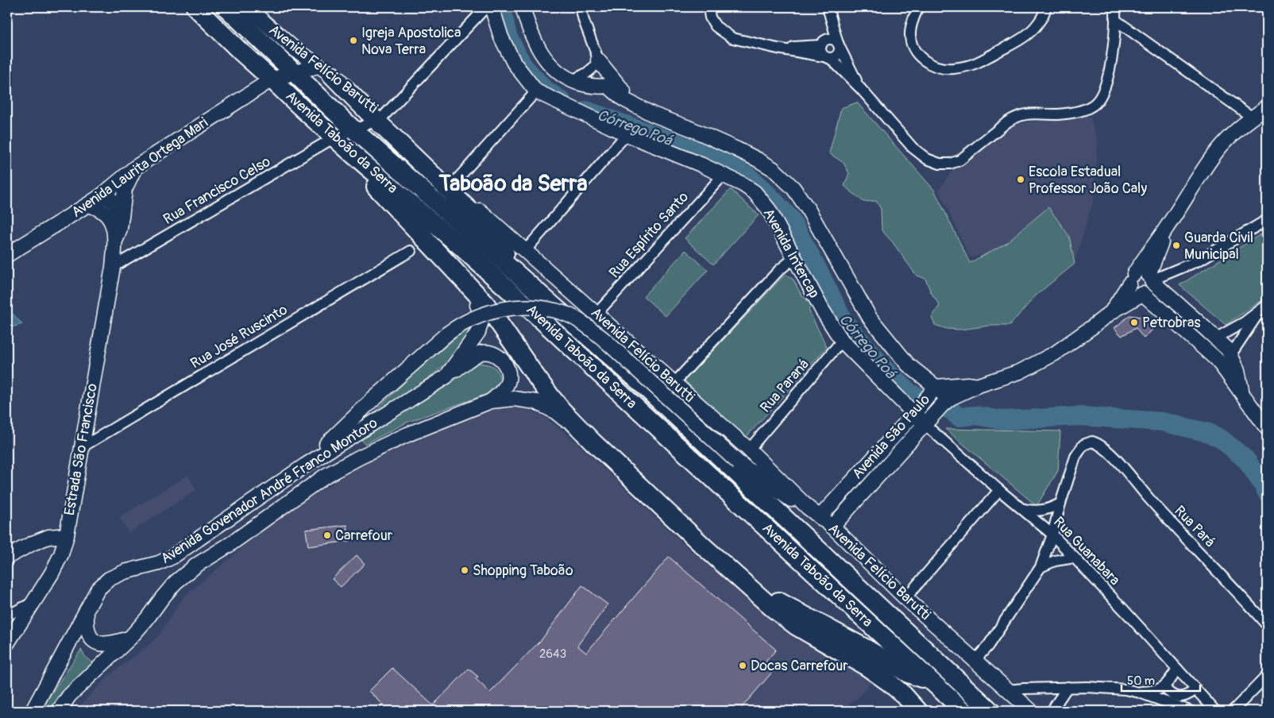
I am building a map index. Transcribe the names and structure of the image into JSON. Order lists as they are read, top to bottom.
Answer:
{
  "streets": {
    "highway": ["Avenida Taboão da Serra"],
    "main road": [
      "Avenida Felício Barutti",
      "Avenida Laurita Ortega Mari",
      "Avenida Intercap",
      "Avenida São Paulo",
      "Estrada São Francisco",
      "Avenida Govenador André Franco Montoro"
    ],
    "street": [
      "Rua Francisco Celso",
      "Rua Espírito Santo",
      "Rua José Ruscinto",
      "Rua Paraná",
      "Rua Pará",
      "Rua Guanabara"
    ]
  },
  "crossings": [
    ["Avenida Felício Barutti", "Avenida Laurita Ortega Mari"],
    ["Avenida Felício Barutti", "Rua Francisco Celso"],
    ["Avenida Felício Barutti", "Rua Espírito Santo"],
    ["Avenida Felício Barutti", "Rua Paraná"],
    ["Avenida Felício Barutti", "Avenida São Paulo"],
    ["Avenida Taboão da Serra", "Avenida Laurita Ortega Mari"],
    ["Avenida Taboão da Serra", "Rua Francisco Celso"],
    ["Avenida Laurita Ortega Mari", "Estrada São Francisco"],
    ["Rua Francisco Celso", "Estrada São Francisco"],
    ["Rua Espírito Santo", "Avenida Intercap"],
    ["Avenida Intercap", "Rua Paraná"],
    ["Avenida Intercap", "Avenida São Paulo"],
    ["Avenida Intercap", "Rua Guanabara"],
    ["Rua José Ruscinto", "Estrada São Francisco"],
    ["Avenida São Paulo", "Rua Guanabara"]
  ],
  "districts": ["Taboão da Serra"],
  "water": ["Córrego Poá"],
  "places": [
    "Igreja Apostolica Nova Terra",
    "Escola Estadual Professor João Caly",
    "Guarda Civil Municipal",
    "Petrobras",
    "Carrefour",
    "Shopping Taboão",
    "Docas Carrefour"
  ],
  "house_numbers": ["2643"],
  "scale_bar": "50 m"
}
